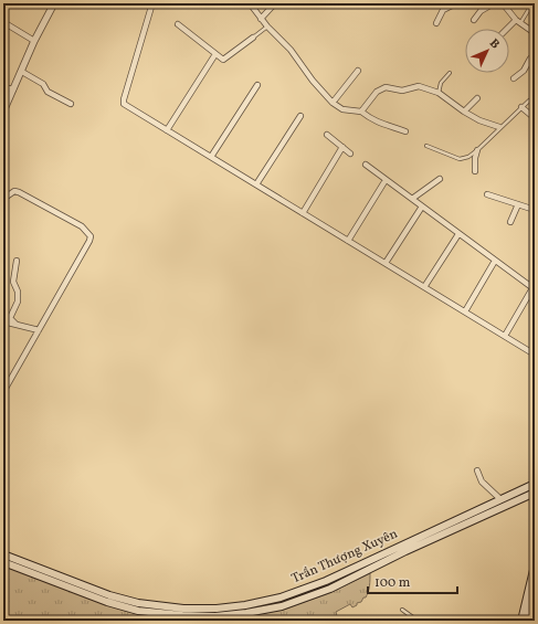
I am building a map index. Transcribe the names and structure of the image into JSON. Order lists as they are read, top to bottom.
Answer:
{
  "streets": {
    "main road": ["Trần Thượng Xuyên"]
  },
  "scale_bar": "100 m",
  "north": "top right"
}
